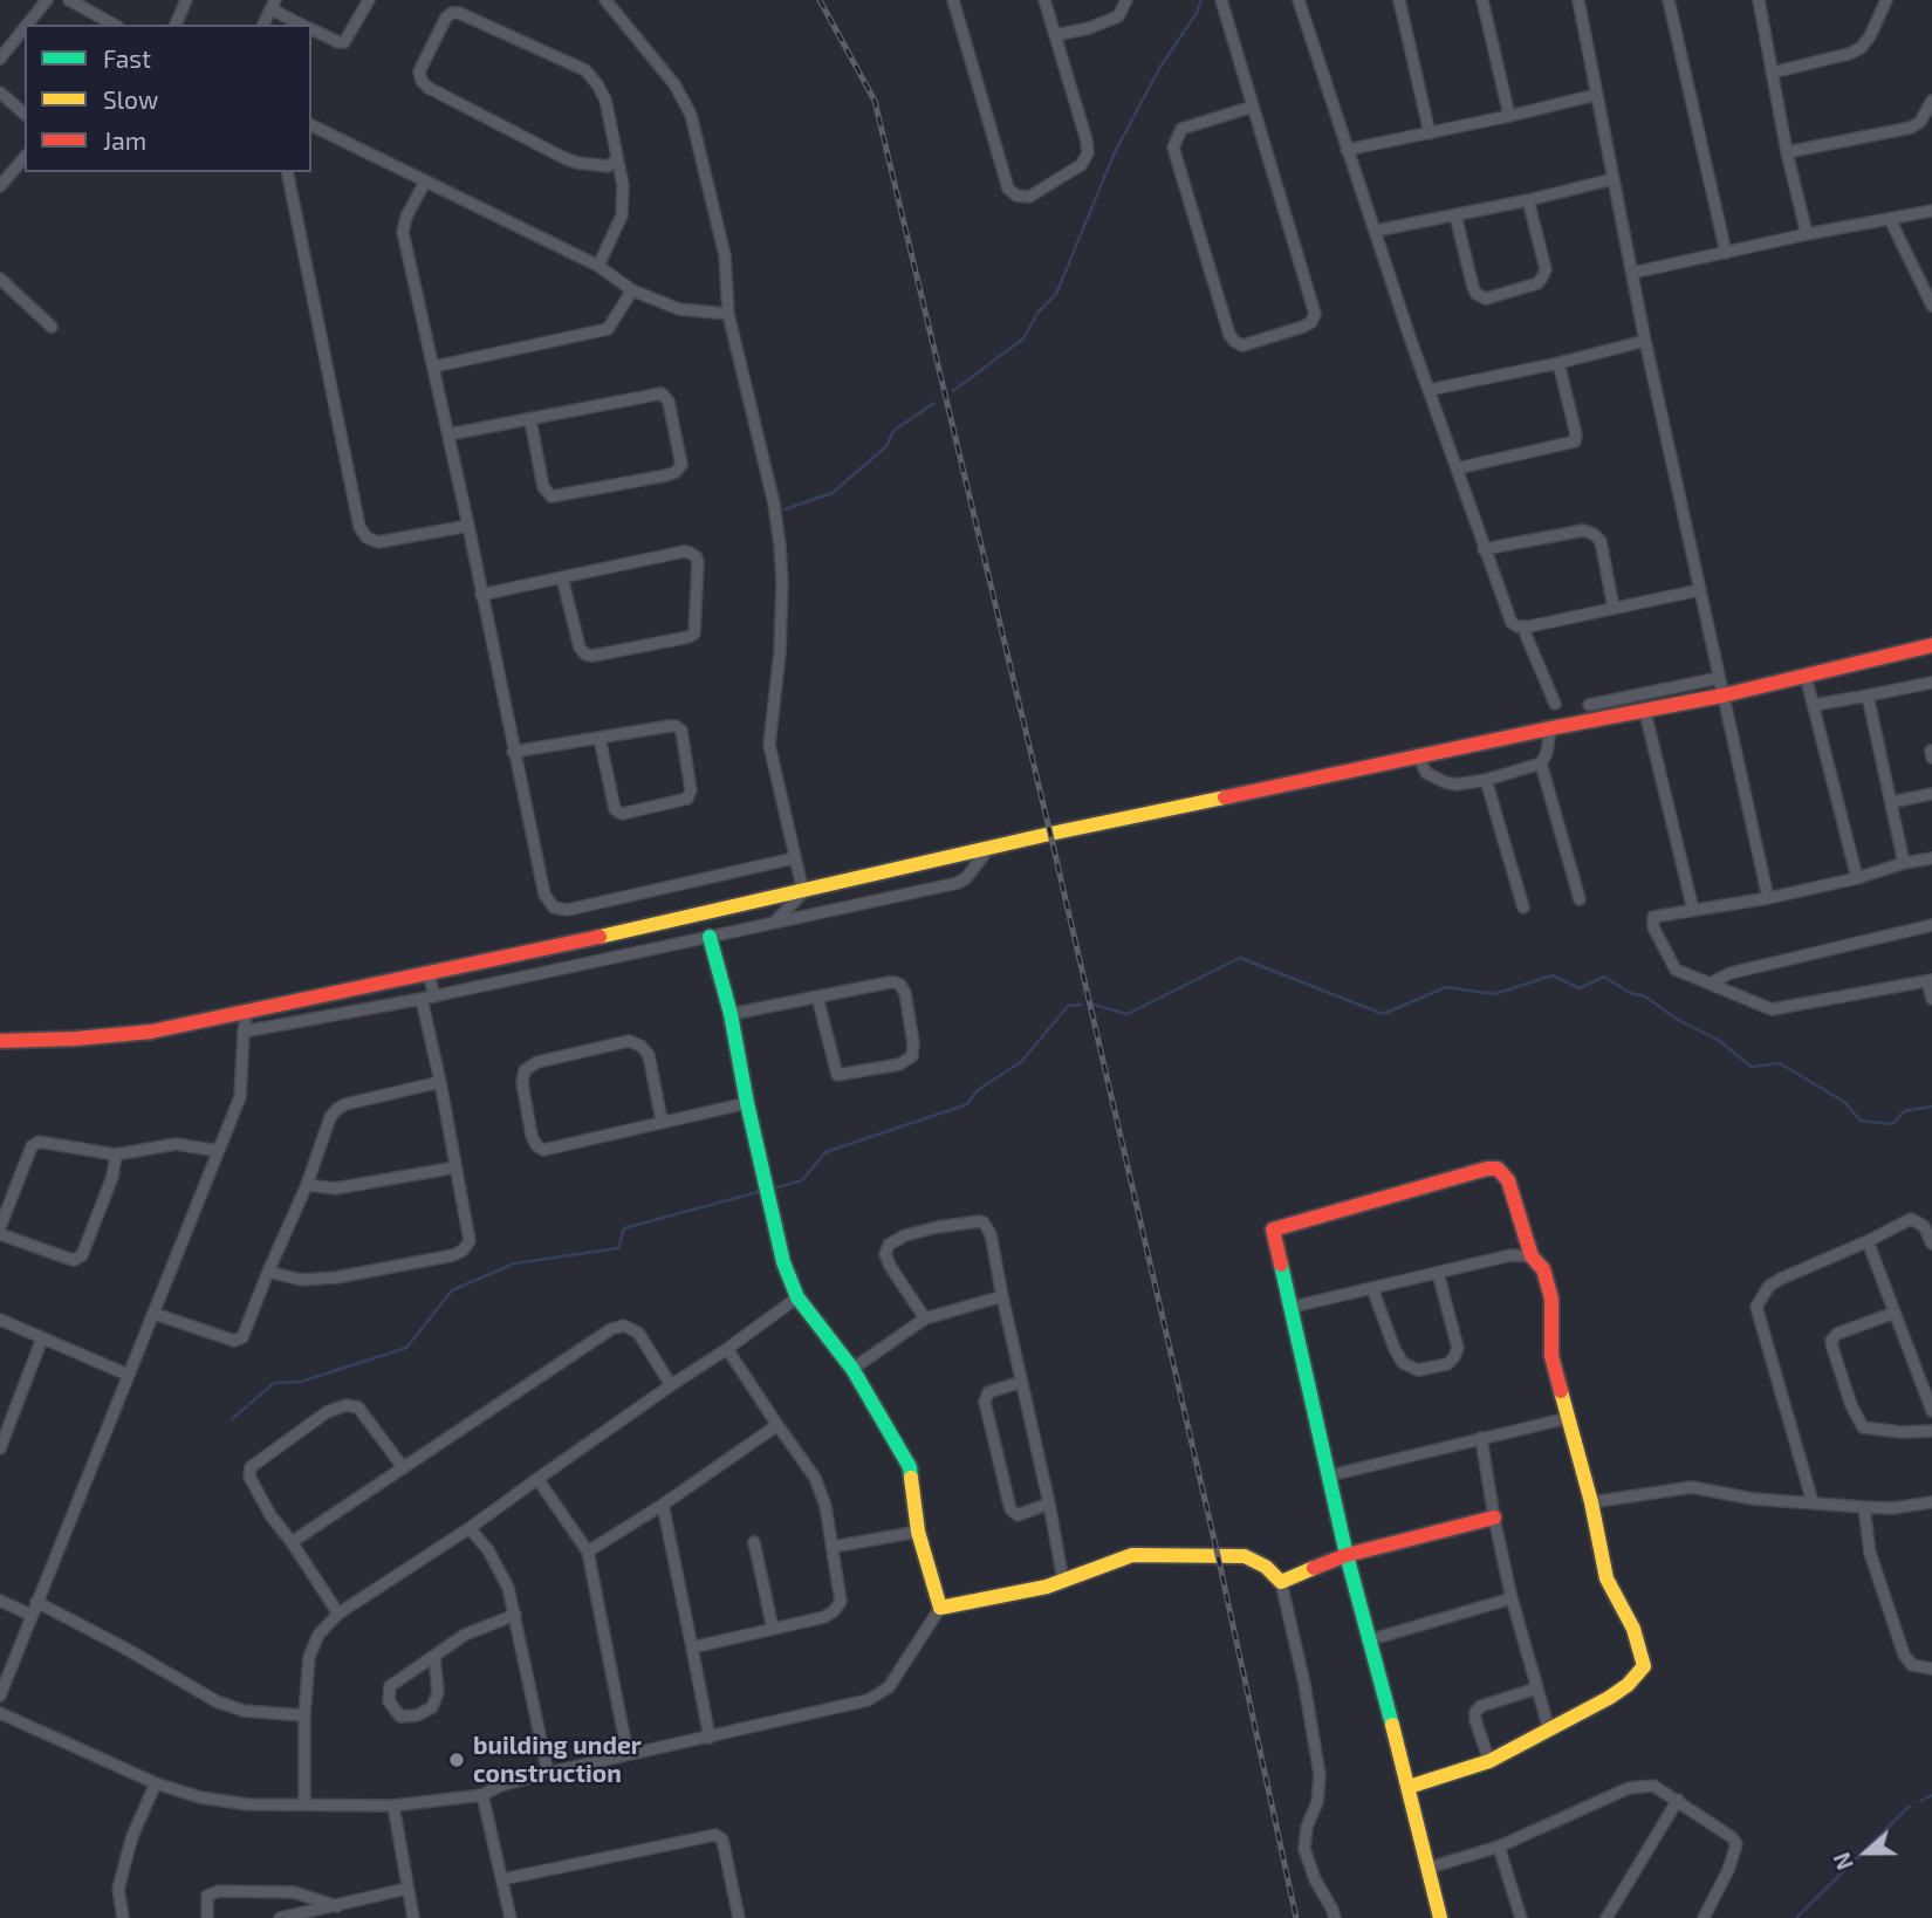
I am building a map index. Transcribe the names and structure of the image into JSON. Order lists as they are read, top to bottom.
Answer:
{
  "places": ["building under construction"],
  "legend": ["Fast", "Slow", "Jam"],
  "north": "left"
}
